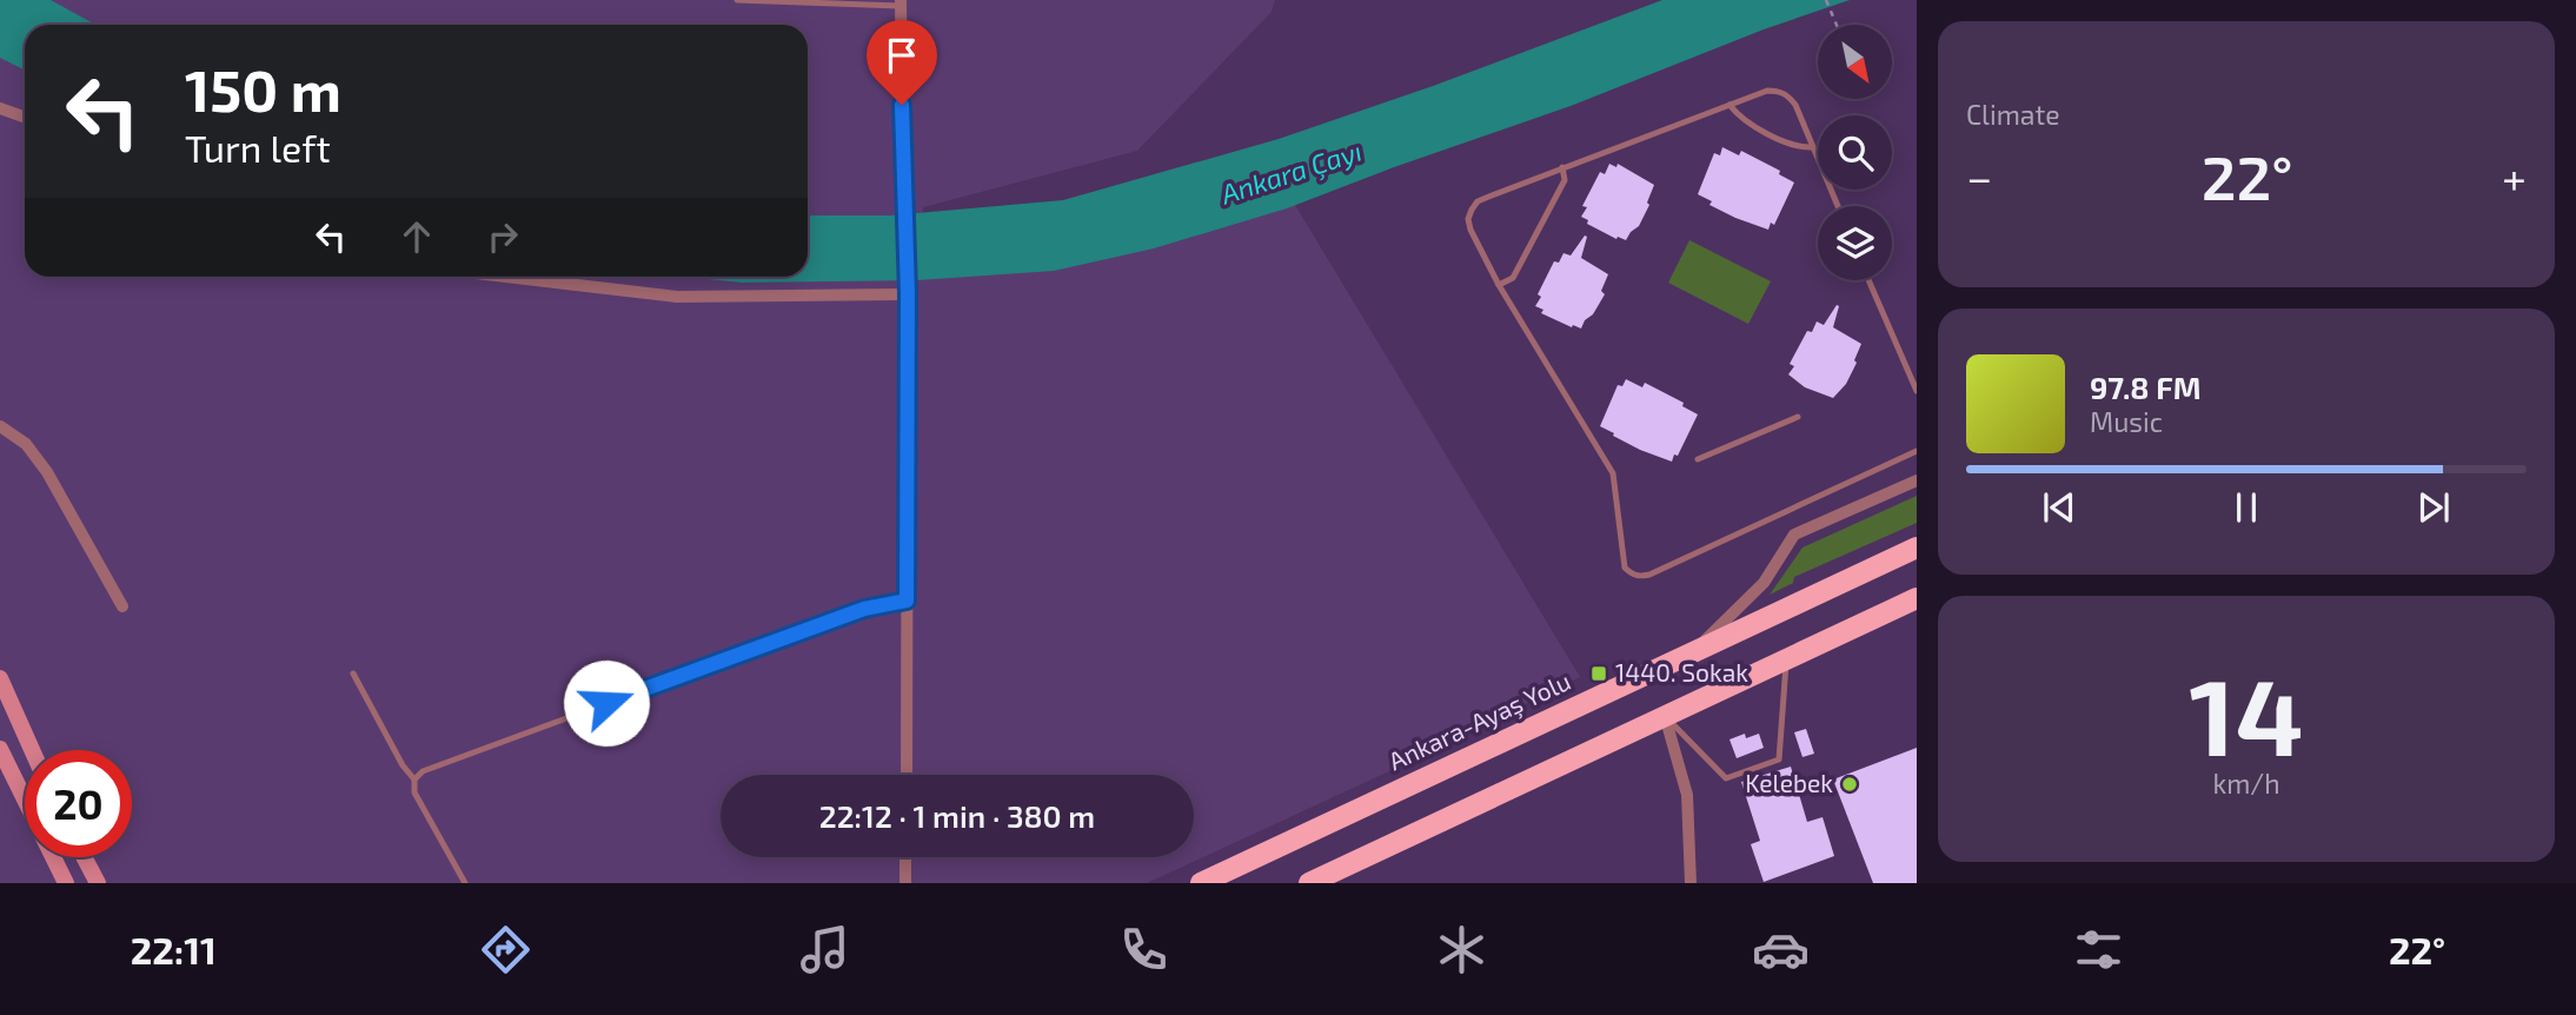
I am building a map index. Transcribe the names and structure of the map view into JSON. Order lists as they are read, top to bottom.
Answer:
{
  "streets": {
    "highway": ["Ankara-Ayaş Yolu"]
  },
  "water": ["Ankara Çayı"],
  "places": {
    "transit": ["1440. Sokak"],
    "other": ["Kelebek"]
  },
  "north": "bottom right",
  "page": {
    "tile": [
      "Climate",
      ["14", "km/h"]
    ],
    "turn": ["150 m", "Turn left"],
    "heat": ["−", "22°", "+"],
    "song": ["97.8 FM", "Music"],
    "limit": "20",
    "trip": "22:12 · 1 min · 380 m",
    "tabs": ["22:11", "22°"]
  }
}
